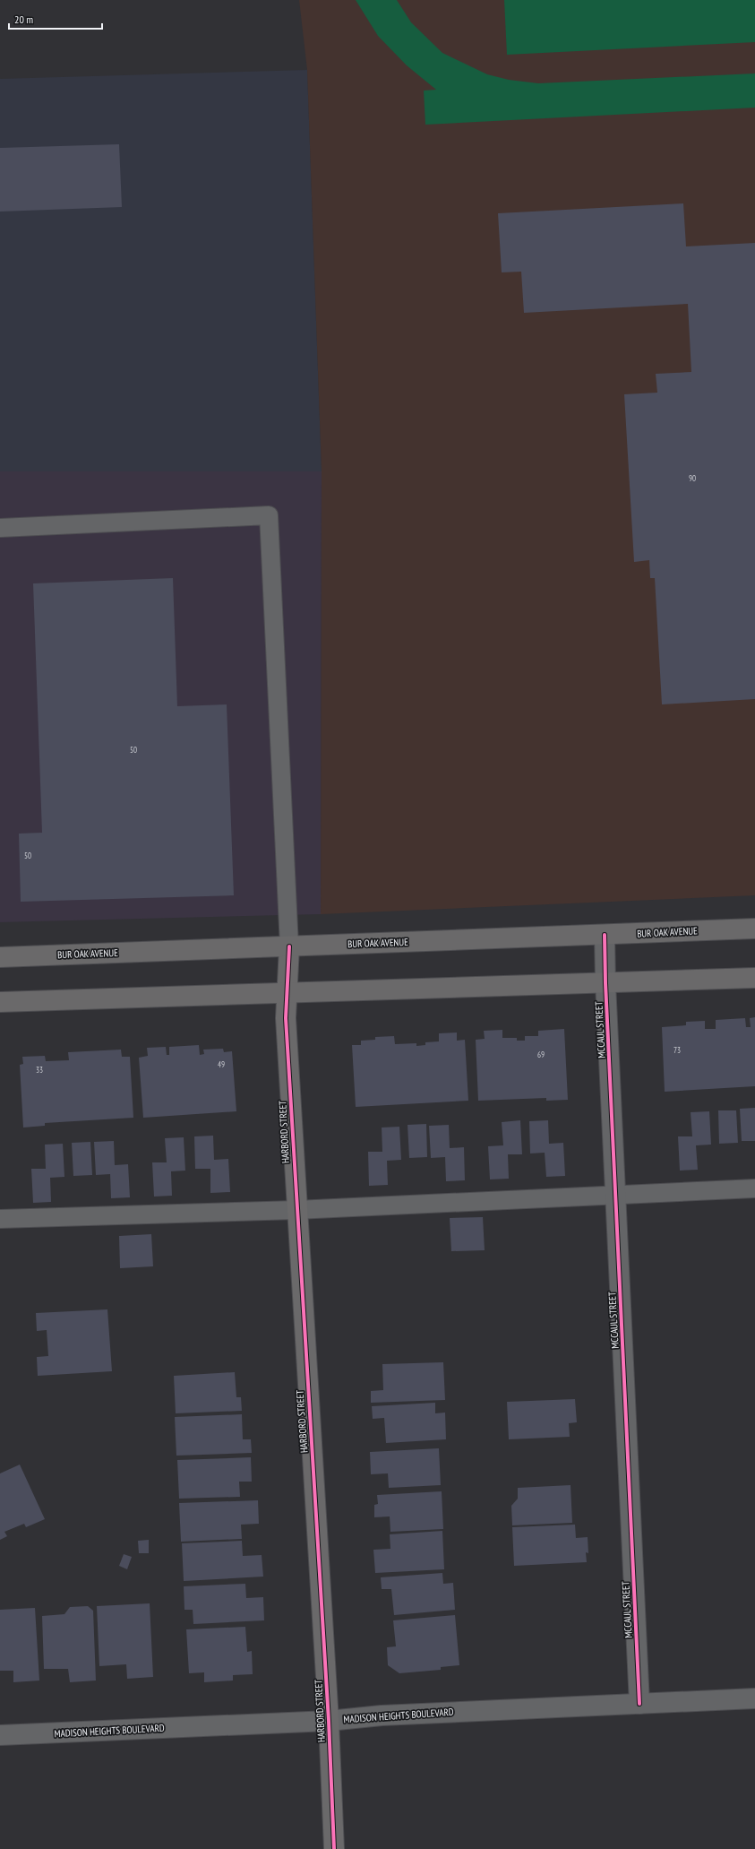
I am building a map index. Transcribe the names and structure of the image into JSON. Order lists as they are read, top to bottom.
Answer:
{
  "streets": {
    "street": [
      "BUR OAK AVENUE",
      "MCCAUL STREET",
      "HARBORD STREET",
      "MADISON HEIGHTS BOULEVARD"
    ]
  },
  "crossings": [
    ["BUR OAK AVENUE", "MCCAUL STREET"],
    ["BUR OAK AVENUE", "HARBORD STREET"],
    ["MCCAUL STREET", "MADISON HEIGHTS BOULEVARD"],
    ["HARBORD STREET", "MADISON HEIGHTS BOULEVARD"]
  ],
  "house_numbers": [
    "90",
    "50",
    "50",
    "73",
    "69",
    "49",
    "33"
  ],
  "scale_bar": "20 m"
}
